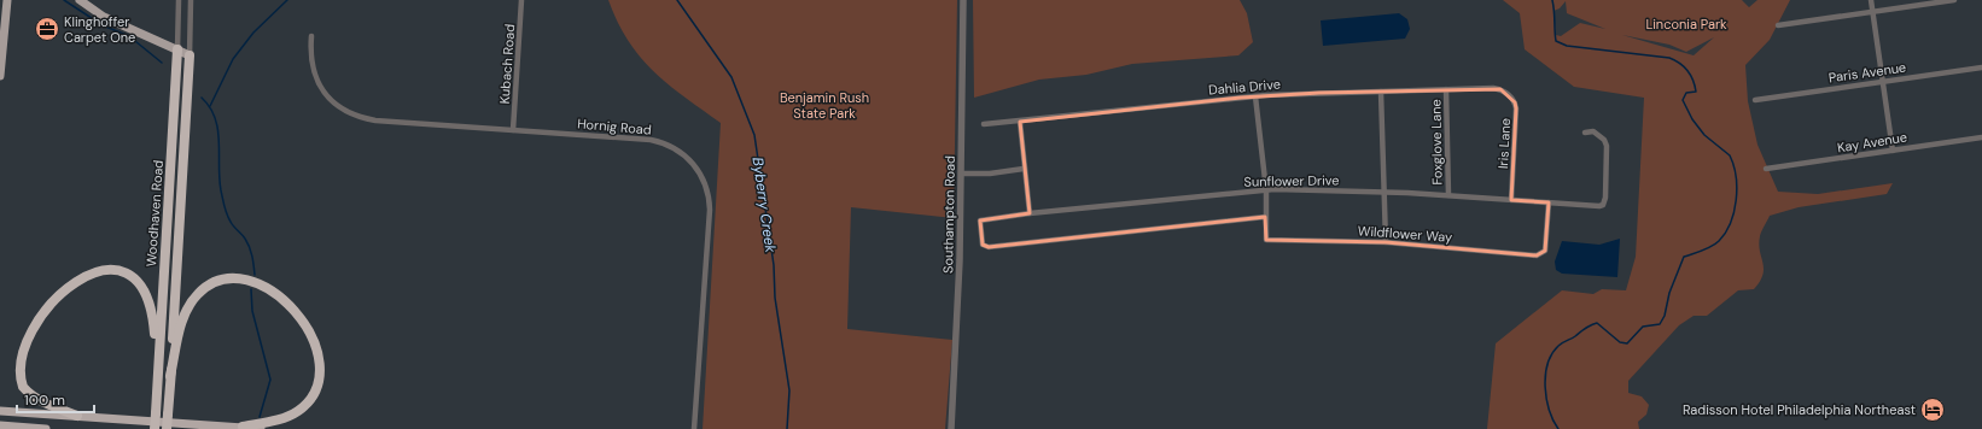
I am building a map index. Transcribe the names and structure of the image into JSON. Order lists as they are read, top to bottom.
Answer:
{
  "streets": {
    "highway": ["Woodhaven Road"],
    "street": [
      "Kubach Road",
      "Paris Avenue",
      "Dahlia Drive",
      "Hornig Road",
      "Foxglove Lane",
      "Kay Avenue",
      "Iris Lane",
      "Sunflower Drive",
      "Southampton Road",
      "Wildflower Way"
    ]
  },
  "crossings": [
    ["Kubach Road", "Hornig Road"],
    ["Dahlia Drive", "Foxglove Lane"],
    ["Dahlia Drive", "Iris Lane"],
    ["Foxglove Lane", "Sunflower Drive"],
    ["Iris Lane", "Sunflower Drive"],
    ["Sunflower Drive", "Wildflower Way"]
  ],
  "water": ["Byberry Creek"],
  "parks": ["Linconia Park", "Benjamin Rush State Park"],
  "places": {
    "office": ["Klinghoffer Carpet One"],
    "hotel": ["Radisson Hotel Philadelphia Northeast"]
  },
  "scale_bar": "100 m"
}
